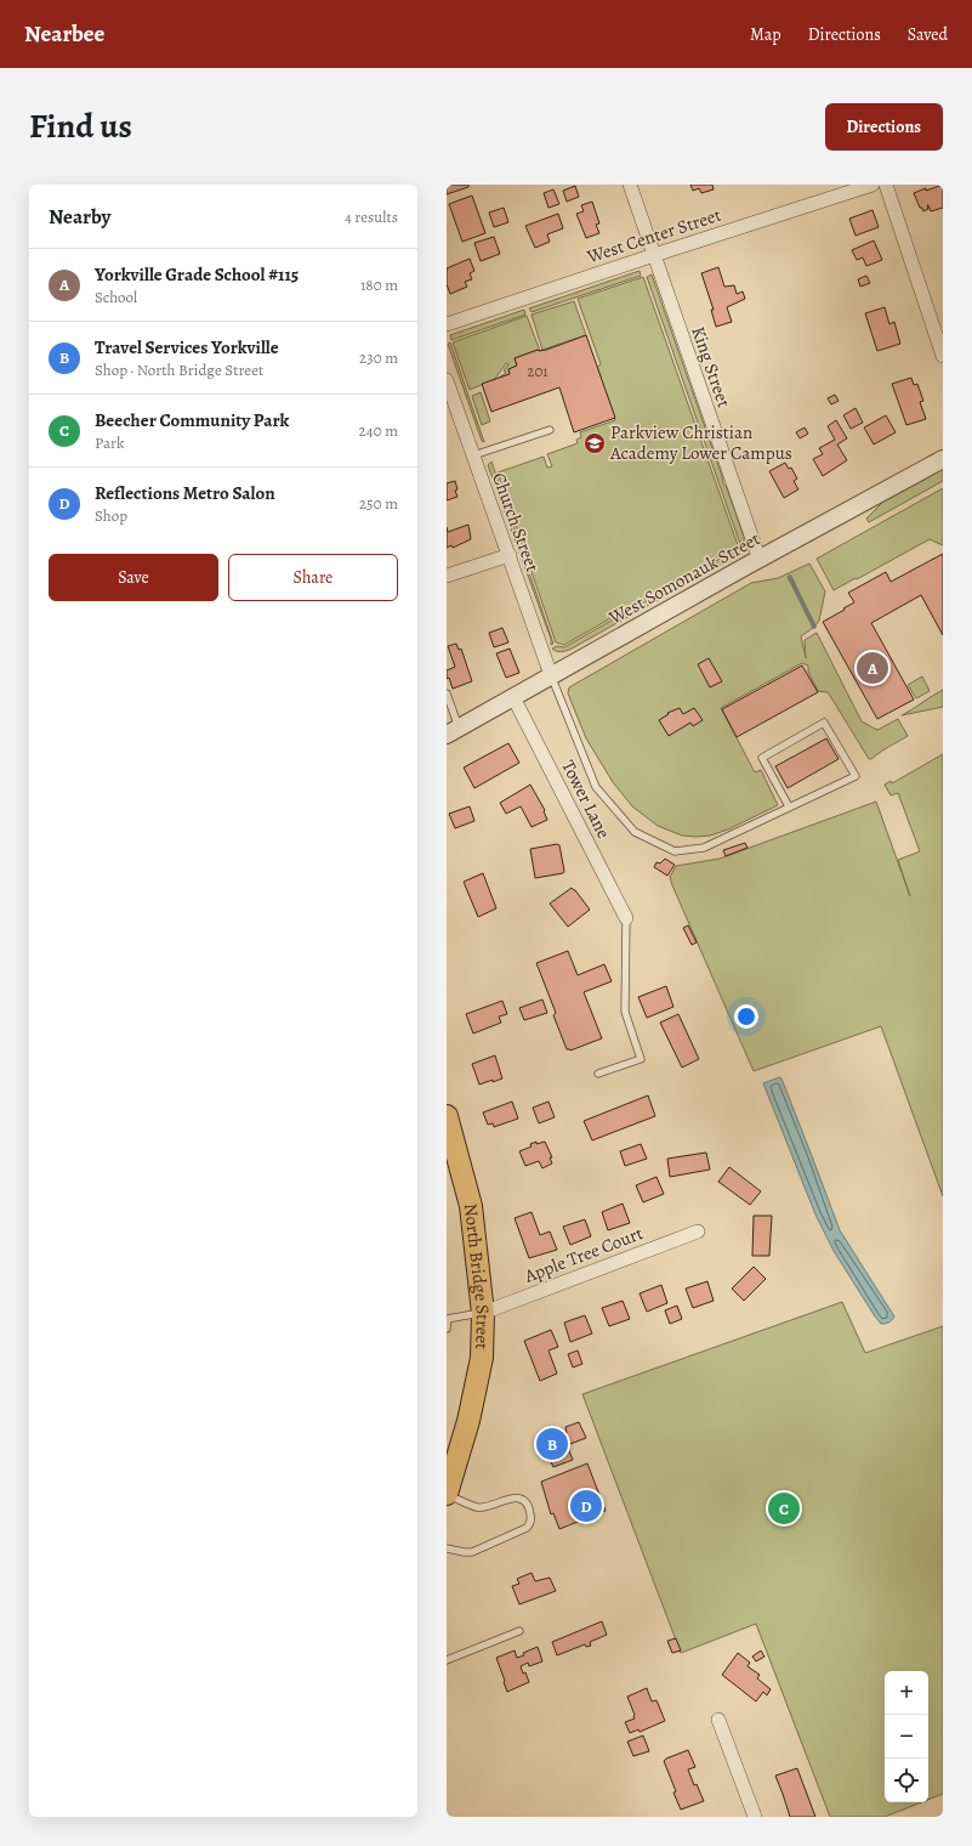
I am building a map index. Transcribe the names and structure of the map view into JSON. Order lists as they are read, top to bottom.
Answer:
{
  "streets": {
    "highway": ["North Bridge Street"],
    "street": [
      "West Center Street",
      "King Street",
      "Church Street",
      "West Somonauk Street",
      "Tower Lane",
      "Apple Tree Court"
    ]
  },
  "crossings": [
    ["West Center Street", "King Street"],
    ["King Street", "West Somonauk Street"],
    ["Church Street", "West Somonauk Street"],
    ["West Somonauk Street", "Tower Lane"],
    ["Apple Tree Court", "North Bridge Street"]
  ],
  "places": {
    "school or university": ["Parkview Christian Academy Lower Campus"]
  },
  "house_numbers": ["201"],
  "page": {
    "header": "Nearbee",
    "nav": ["Map", "Directions", "Saved"],
    "title": "Find us",
    "buttons": [
      "Directions",
      ["Save", "Share"]
    ],
    "heading": ["Nearby", "4 results"],
    "list": [
      {
        "mark": "A",
        "name": "Yorkville Grade School #115",
        "note": "School",
        "value": "180 m"
      },
      {
        "mark": "B",
        "name": "Travel Services Yorkville",
        "note": "Shop · North Bridge Street",
        "value": "230 m"
      },
      {
        "mark": "C",
        "name": "Beecher Community Park",
        "note": "Park",
        "value": "240 m"
      },
      {
        "mark": "D",
        "name": "Reflections Metro Salon",
        "note": "Shop",
        "value": "250 m"
      }
    ],
    "pins": [
      "A",
      "B",
      "D",
      "C"
    ],
    "map_buttons": ["+", "−"]
  }
}
